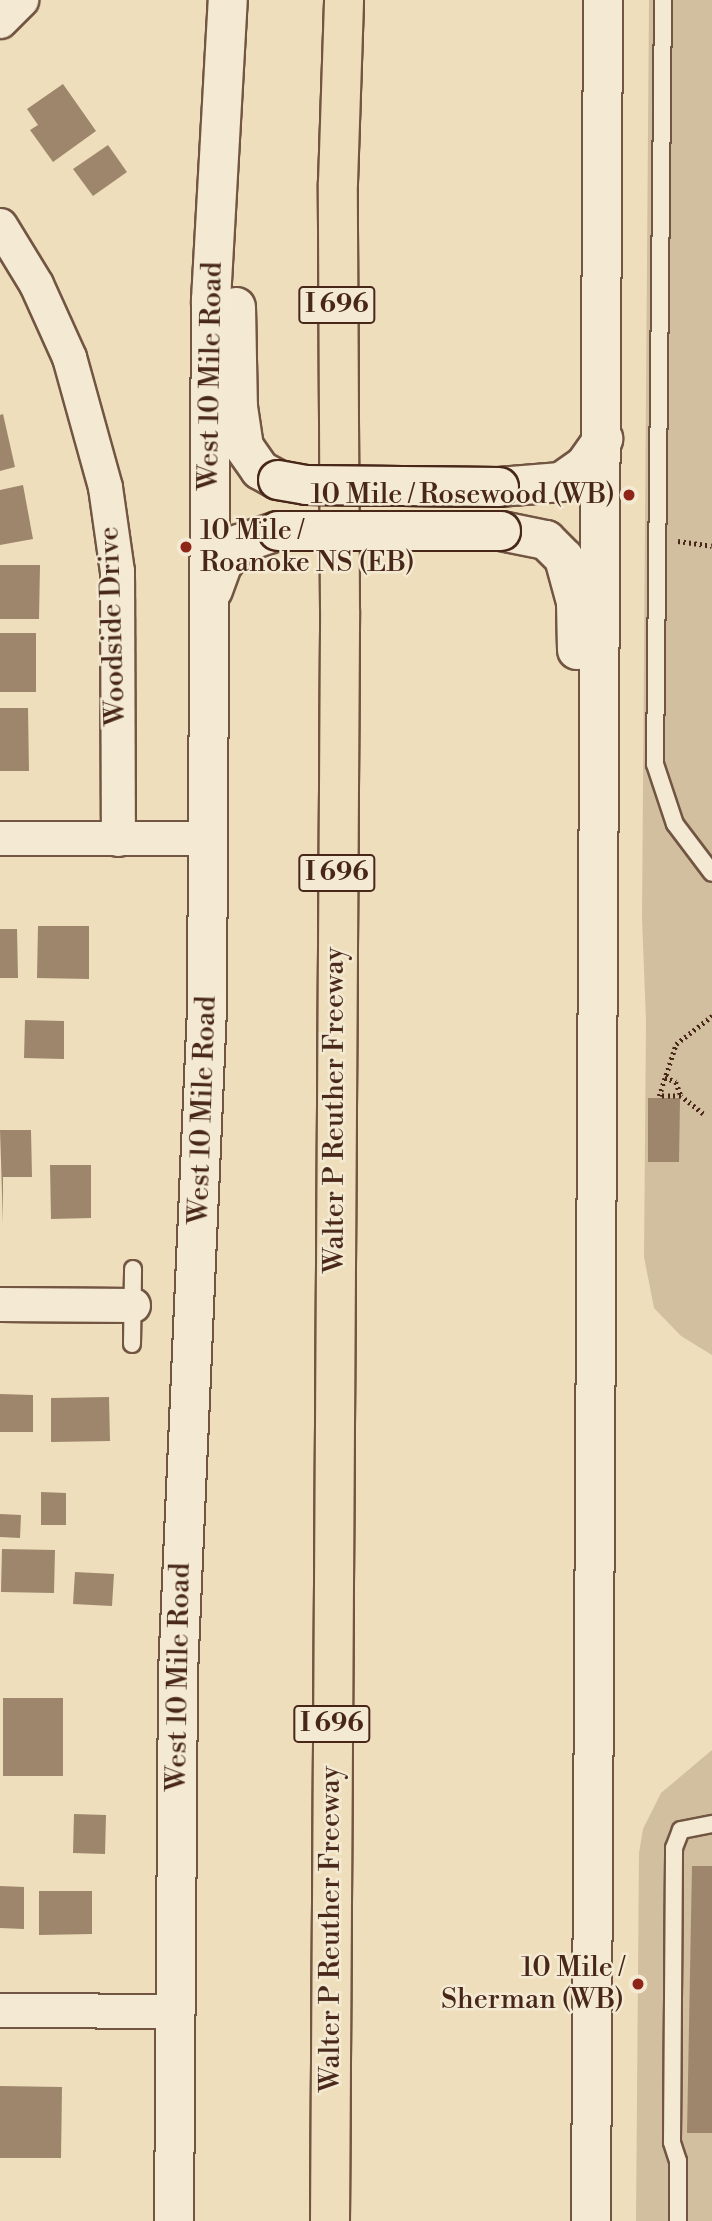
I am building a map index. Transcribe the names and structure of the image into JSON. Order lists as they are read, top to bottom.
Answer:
{
  "streets": {
    "highway": ["I 696", "Walter P Reuther Freeway"],
    "main road": ["West 10 Mile Road"],
    "street": ["Woodside Drive"]
  },
  "places": ["10 Mile / Rosewood (WB)", "10 Mile / Roanoke NS (EB)", "10 Mile / Sherman (WB)"]
}
